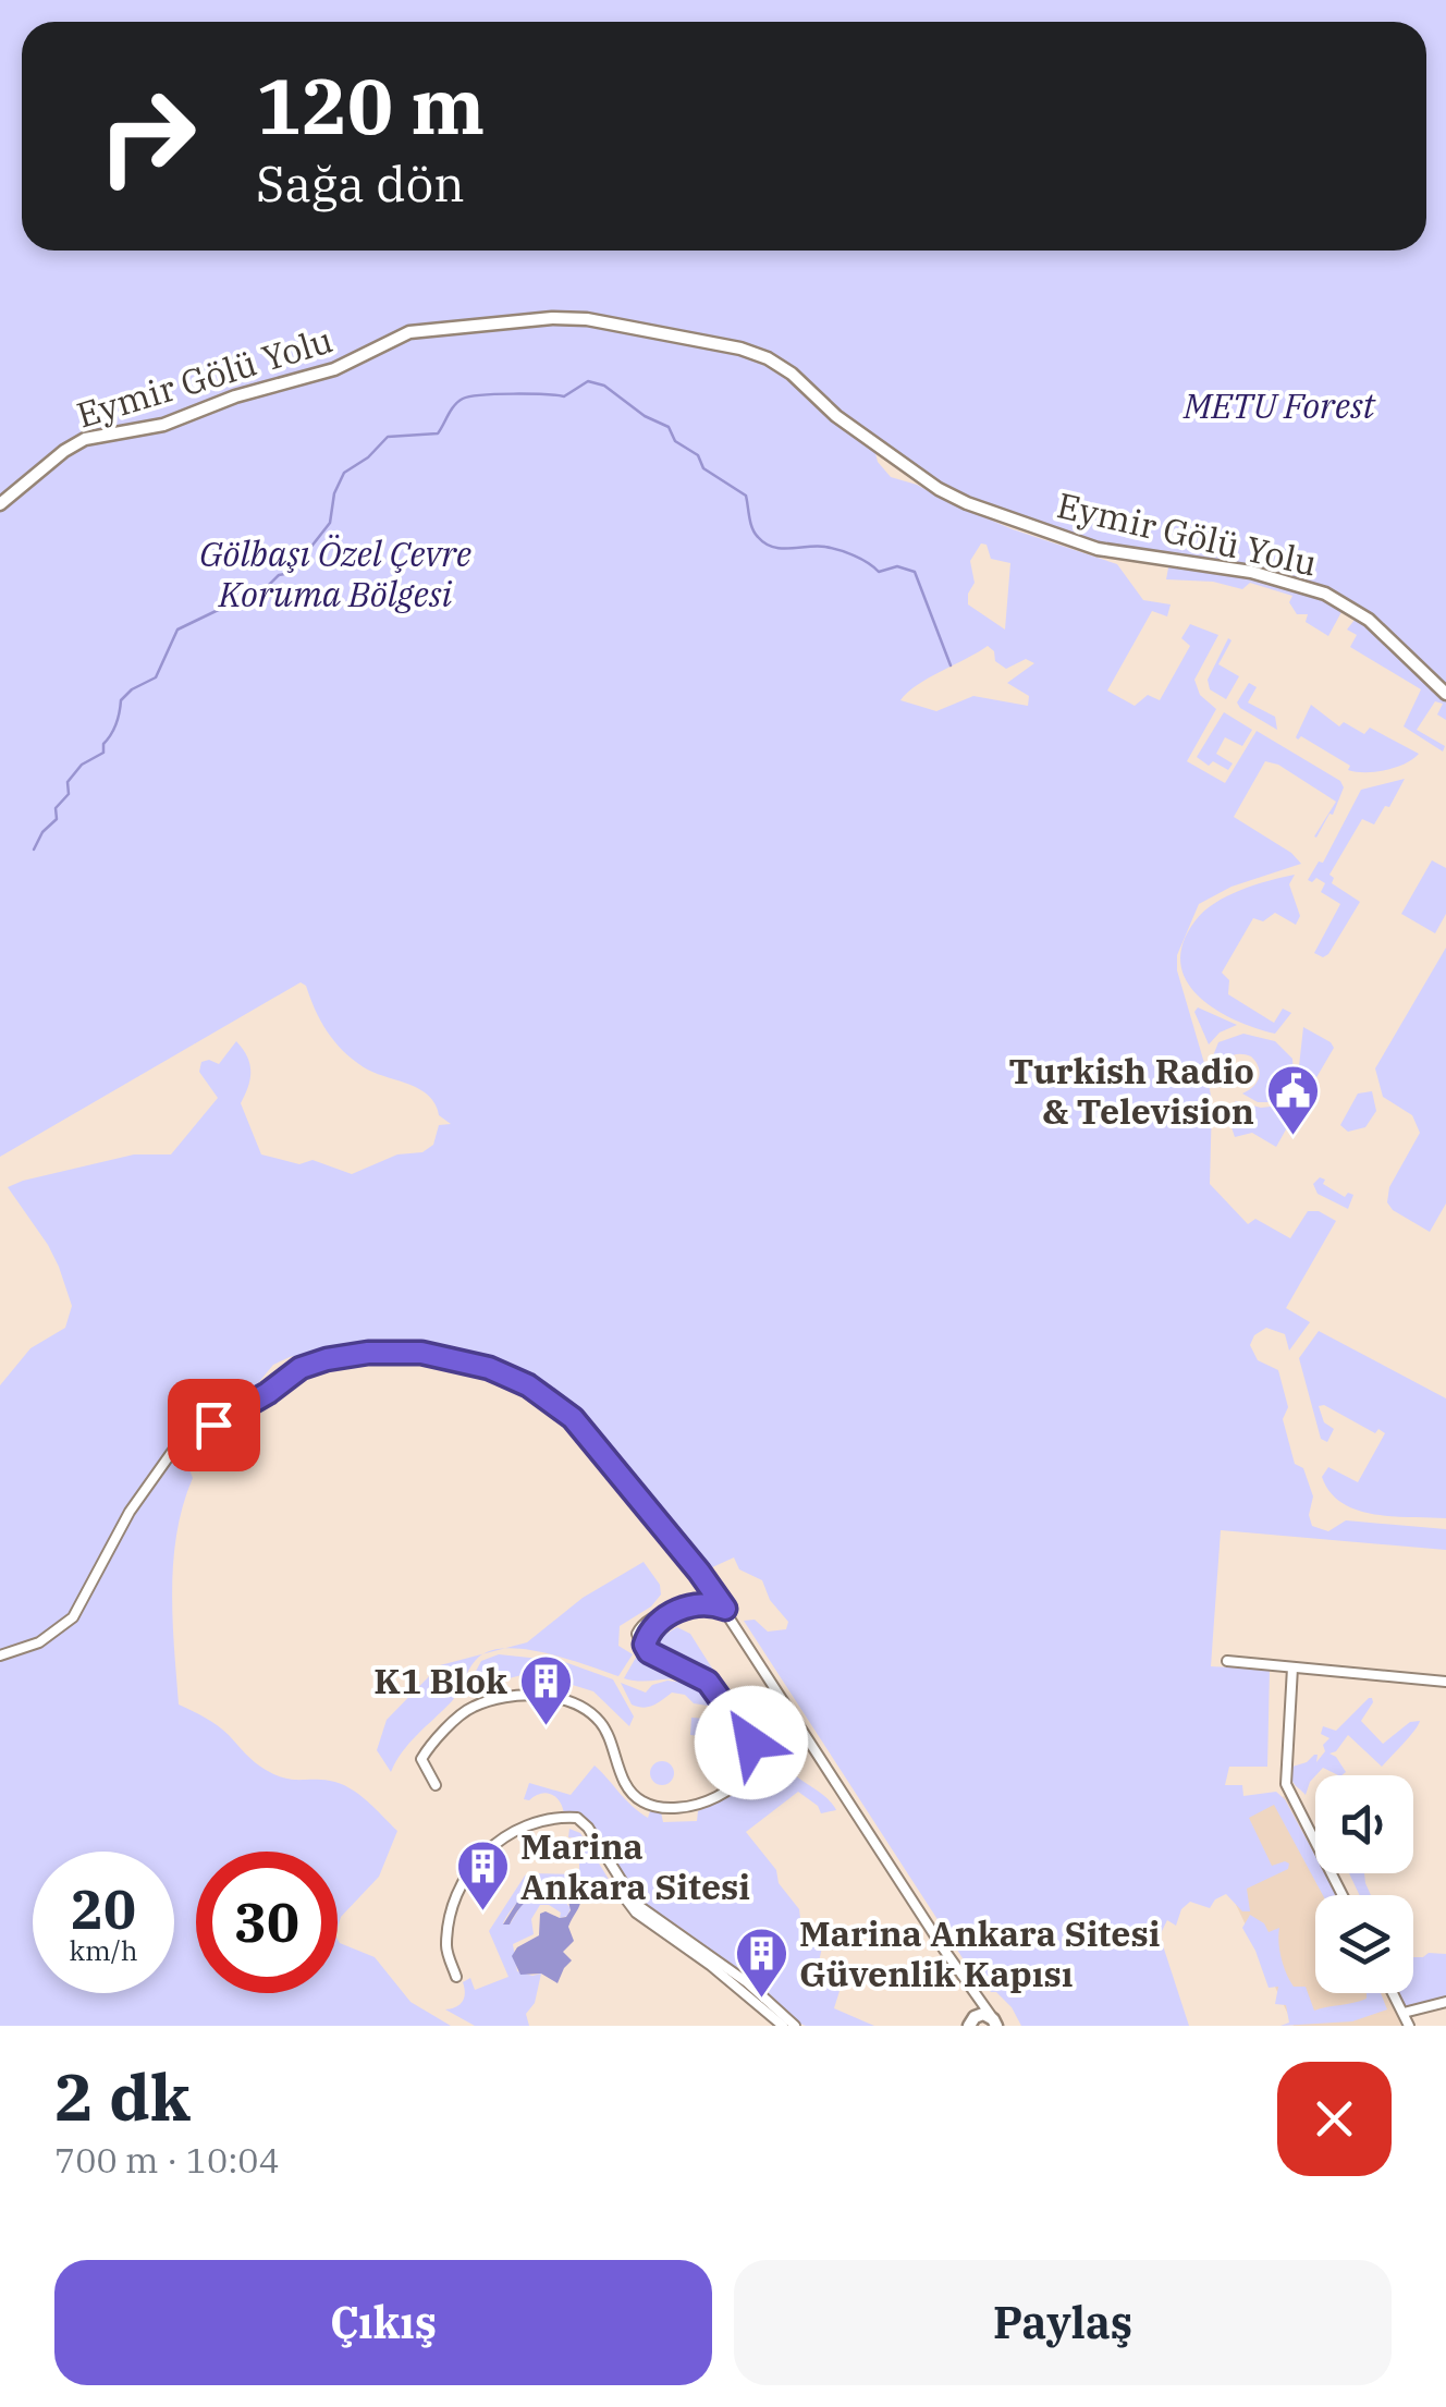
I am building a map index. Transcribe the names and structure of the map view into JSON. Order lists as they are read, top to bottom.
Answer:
{
  "streets": {
    "street": ["Eymir Gölü Yolu"]
  },
  "parks": ["METU Forest", "Gölbaşı Özel Çevre Koruma Bölgesi"],
  "places": {
    "public building": ["Turkish Radio & Television"],
    "building": ["K1 Blok", "Marina Ankara Sitesi", "Marina Ankara Sitesi Güvenlik Kapısı"]
  },
  "page": {
    "turn": ["120 m", "Sağa dön"],
    "speed": "20 km/h",
    "limit": "30",
    "heading": ["2 dk", "700 m · 10:04"],
    "buttons": ["Çıkış", "Paylaş"]
  }
}
